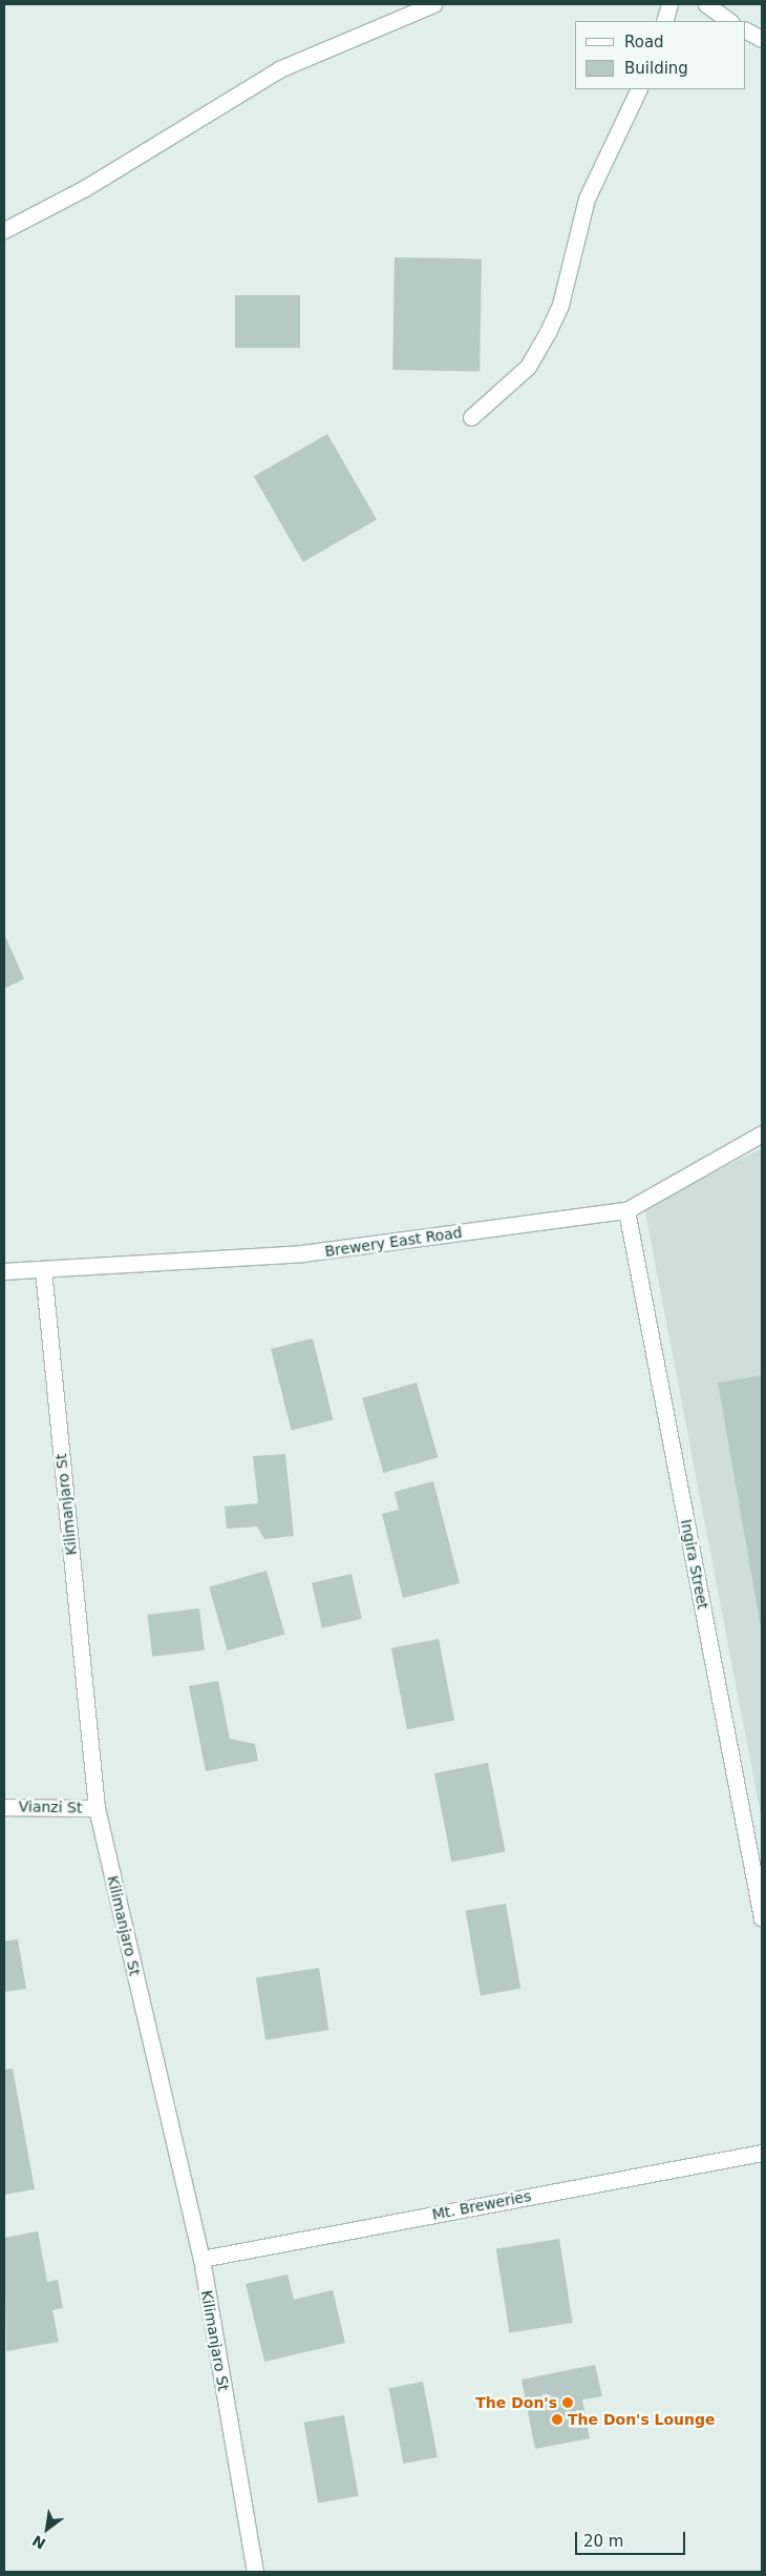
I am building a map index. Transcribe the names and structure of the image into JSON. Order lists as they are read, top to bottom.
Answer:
{
  "streets": {
    "street": [
      "Brewery East Road",
      "Kilimanjaro St",
      "Ingira Street",
      "Vianzi St",
      "Mt. Breweries"
    ]
  },
  "crossings": [
    ["Brewery East Road", "Kilimanjaro St"],
    ["Brewery East Road", "Ingira Street"],
    ["Kilimanjaro St", "Vianzi St"],
    ["Kilimanjaro St", "Mt. Breweries"]
  ],
  "places": ["The Don's", "The Don's Lounge"],
  "legend": ["Road", "Building"],
  "scale_bar": "20 m",
  "north": "bottom left"
}
